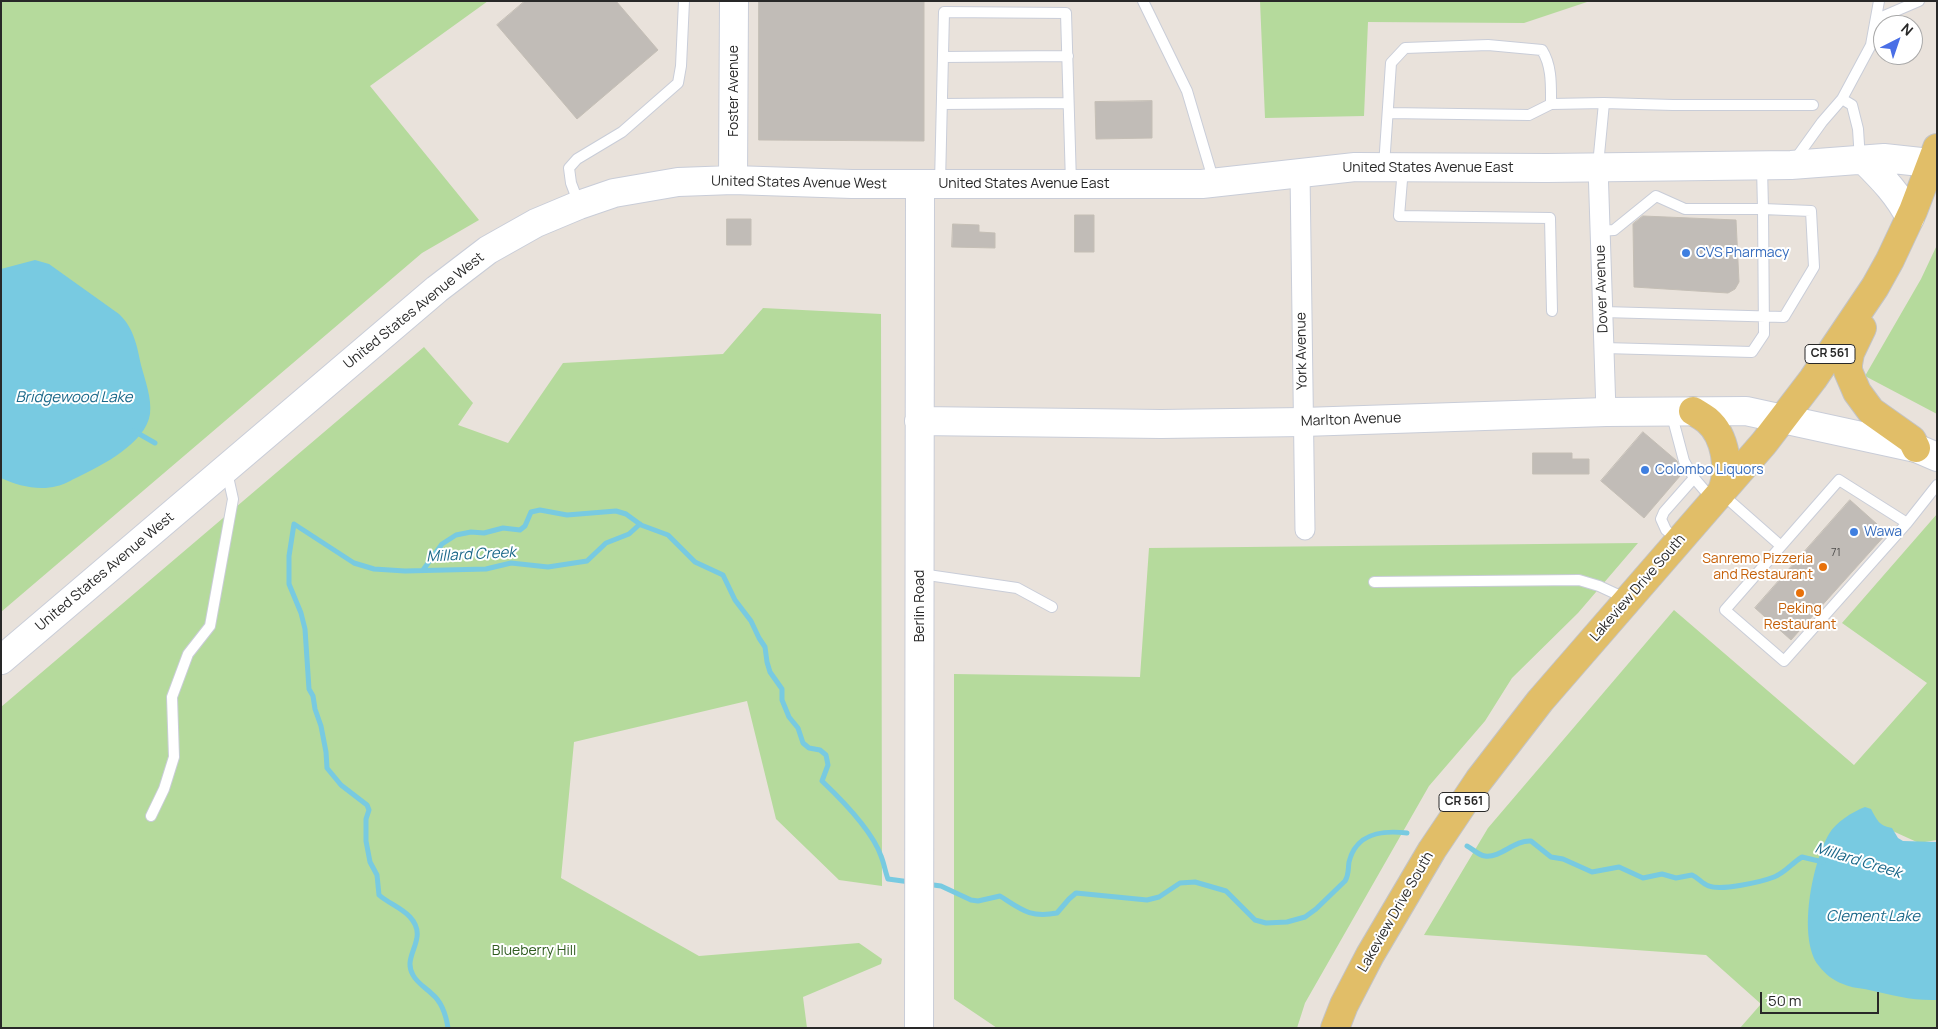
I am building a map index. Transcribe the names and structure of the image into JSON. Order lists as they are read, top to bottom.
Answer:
{
  "streets": {
    "main road": ["CR 561", "Lakeview Drive South"],
    "street": [
      "Foster Avenue",
      "United States Avenue East",
      "United States Avenue West",
      "Dover Avenue",
      "York Avenue",
      "Marlton Avenue",
      "Berlin Road"
    ]
  },
  "crossings": [
    ["Foster Avenue", "United States Avenue West"],
    ["United States Avenue East", "United States Avenue West"],
    ["United States Avenue East", "Dover Avenue"],
    ["United States Avenue East", "York Avenue"],
    ["United States Avenue East", "Lakeview Drive South"],
    ["United States Avenue East", "Berlin Road"],
    ["United States Avenue West", "Berlin Road"],
    ["Dover Avenue", "Marlton Avenue"],
    ["York Avenue", "Marlton Avenue"],
    ["Marlton Avenue", "Lakeview Drive South"],
    ["Marlton Avenue", "Berlin Road"]
  ],
  "water": ["Bridgewood Lake", "Millard Creek", "Clement Lake"],
  "parks": ["Blueberry Hill"],
  "places": [
    "CVS Pharmacy",
    "Colombo Liquors",
    "Wawa",
    "Sanremo Pizzeria and Restaurant",
    "Peking Restaurant"
  ],
  "house_numbers": ["71"],
  "scale_bar": "50 m",
  "north": "top right"
}
